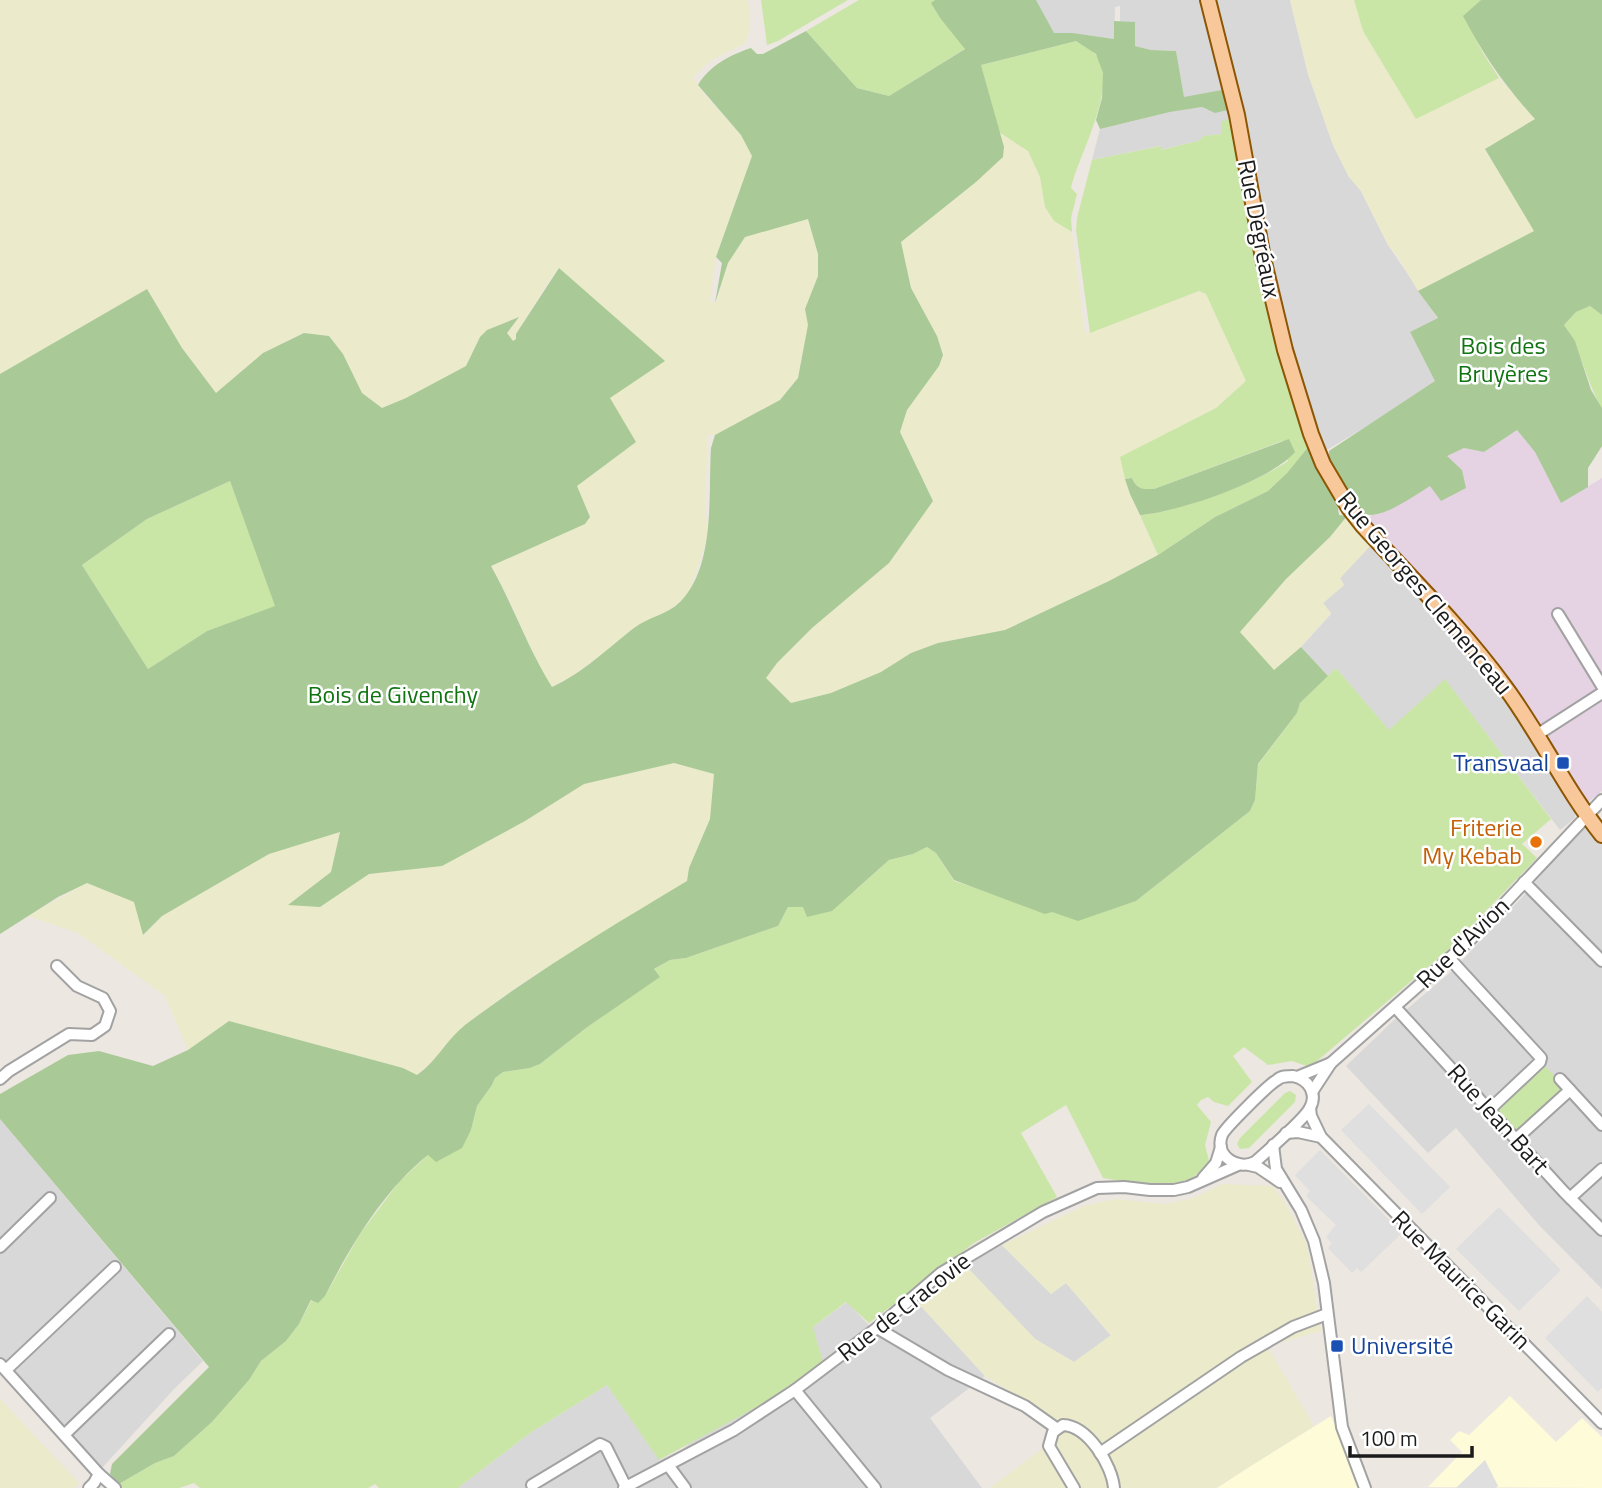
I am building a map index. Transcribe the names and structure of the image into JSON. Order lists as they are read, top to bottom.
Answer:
{
  "streets": {
    "main road": ["Rue Dégréaux", "Rue Georges Clemenceau"],
    "street": [
      "Rue d'Avion",
      "Rue Jean Bart",
      "Rue Maurice Garin",
      "Rue de Cracovie"
    ]
  },
  "crossings": [
    ["Rue Dégréaux", "Rue Georges Clemenceau"],
    ["Rue Georges Clemenceau", "Rue d'Avion"],
    ["Rue d'Avion", "Rue Jean Bart"],
    ["Rue Maurice Garin", "Rue de Cracovie"]
  ],
  "parks": ["Bois des Bruyères", "Bois de Givenchy"],
  "places": {
    "transit": ["Transvaal", "Université"],
    "other": ["Friterie My Kebab"]
  },
  "scale_bar": "100 m"
}
